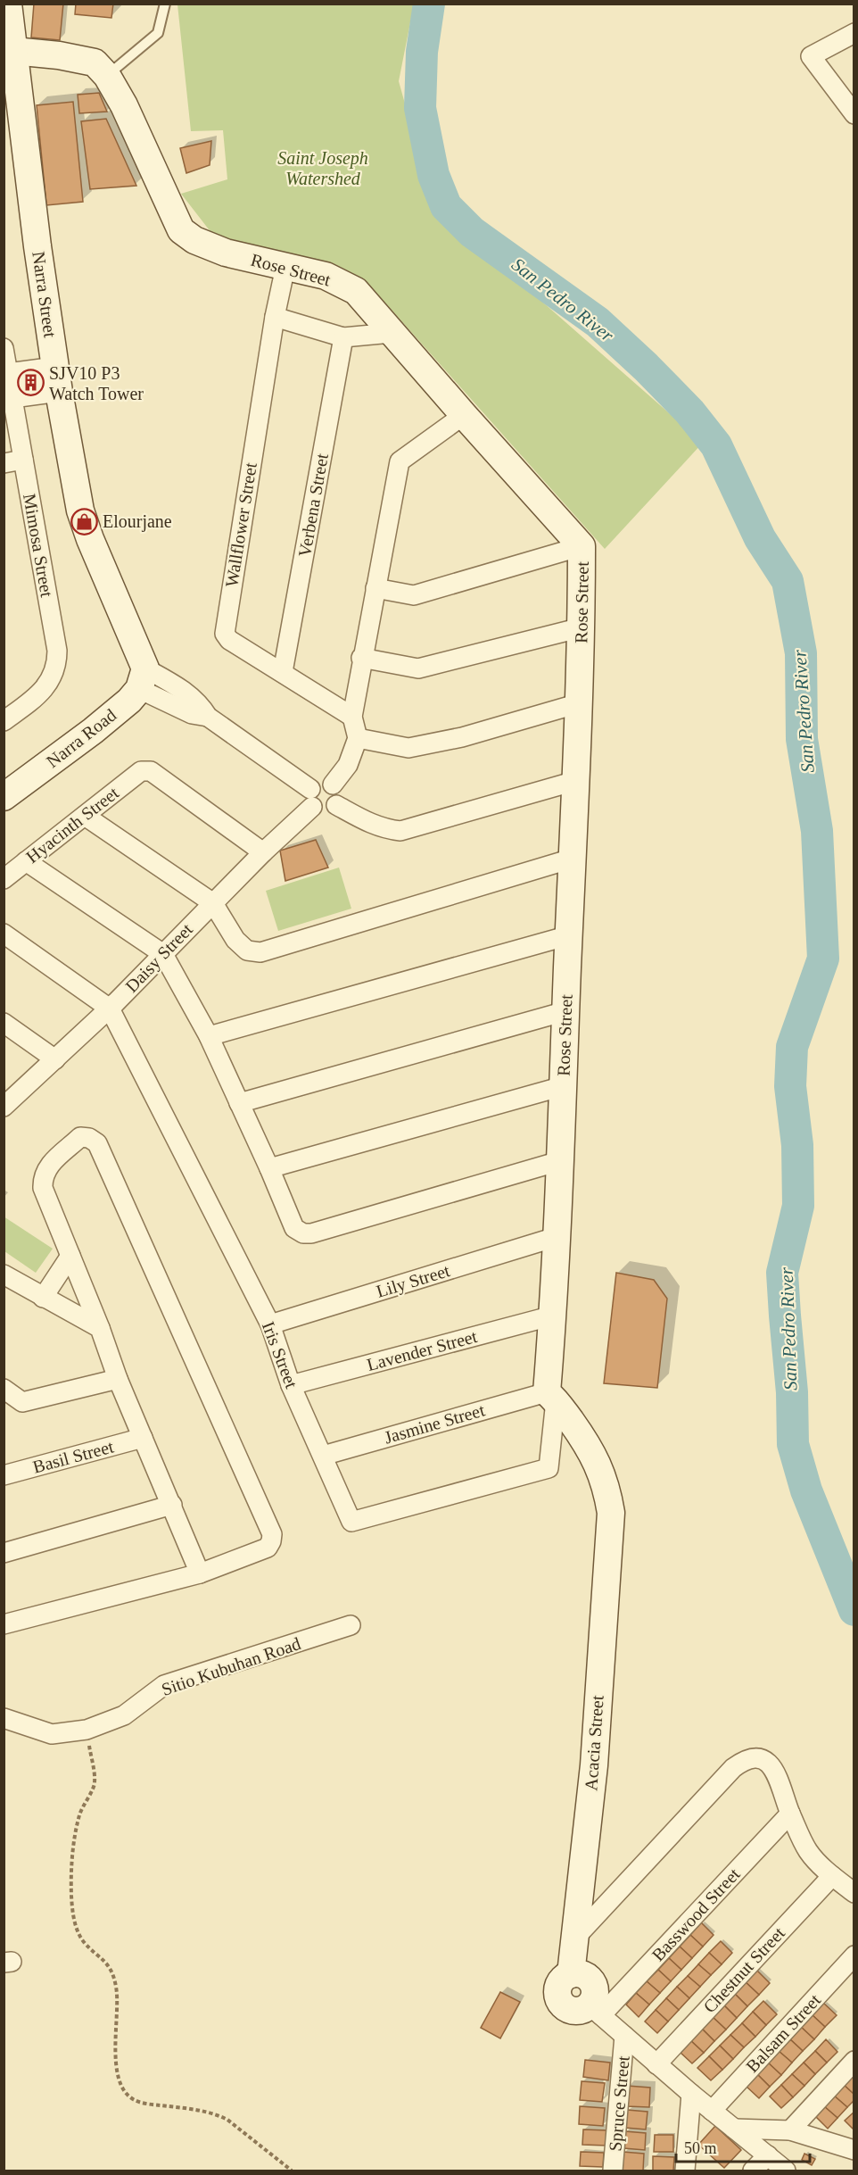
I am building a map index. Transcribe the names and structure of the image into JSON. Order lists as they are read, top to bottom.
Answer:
{
  "streets": {
    "street": [
      "Rose Street",
      "Narra Street",
      "Verbena Street",
      "Wallflower Street",
      "Mimosa Street",
      "Narra Road",
      "Hyacinth Street",
      "Daisy Street",
      "Lily Street",
      "Lavender Street",
      "Iris Street",
      "Jasmine Street",
      "Basil Street",
      "Sitio Kubuhan Road",
      "Acacia Street",
      "Basswood Street",
      "Chestnut Street",
      "Balsam Street",
      "Spruce Street"
    ]
  },
  "crossings": [
    ["Rose Street", "Narra Street"],
    ["Rose Street", "Wallflower Street"],
    ["Rose Street", "Lily Street"],
    ["Rose Street", "Lavender Street"],
    ["Rose Street", "Iris Street"],
    ["Rose Street", "Jasmine Street"],
    ["Rose Street", "Acacia Street"],
    ["Narra Street", "Narra Road"],
    ["Verbena Street", "Wallflower Street"],
    ["Hyacinth Street", "Daisy Street"],
    ["Daisy Street", "Iris Street"],
    ["Lily Street", "Iris Street"],
    ["Lavender Street", "Iris Street"],
    ["Iris Street", "Jasmine Street"],
    ["Iris Street", "Acacia Street"],
    ["Jasmine Street", "Acacia Street"],
    ["Acacia Street", "Basswood Street"]
  ],
  "water": ["San Pedro River"],
  "parks": ["Saint Joseph Watershed"],
  "places": {
    "building": ["SJV10 P3 Watch Tower"],
    "shop": ["Elourjane"]
  },
  "scale_bar": "50 m"
}
